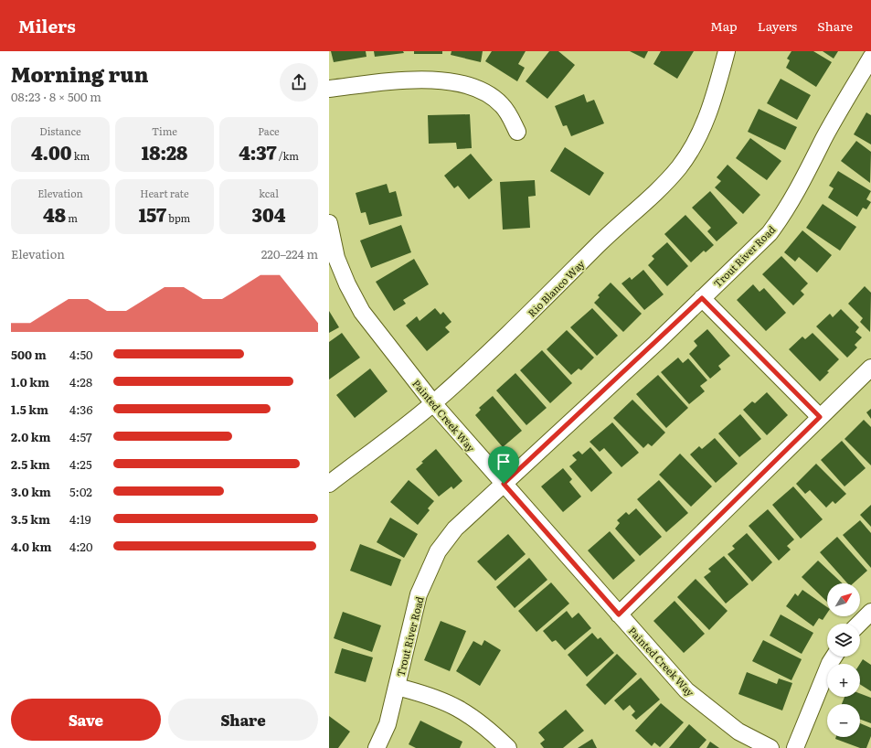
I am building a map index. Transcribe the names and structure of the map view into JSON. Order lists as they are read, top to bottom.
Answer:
{
  "streets": {
    "street": ["Trout River Road", "Rio Blanco Way", "Painted Creek Way"]
  },
  "crossings": [
    ["Trout River Road", "Painted Creek Way"],
    ["Rio Blanco Way", "Painted Creek Way"]
  ],
  "north": "top right",
  "page": {
    "header": "Milers",
    "nav": ["Map", "Layers", "Share"],
    "heading": ["Morning run", "08:23 · 8 × 500 m"],
    "stats": [
      ["Distance", "4.00 km"],
      ["Time", "18:28"],
      ["Pace", "4:37 /km"],
      ["Elevation", "48 m"],
      ["Heart rate", "157 bpm"],
      ["kcal", "304"]
    ],
    "chart": ["Elevation", "220–224 m"],
    "list": [
      {
        "name": "500 m",
        "note": "4:50"
      },
      {
        "name": "1.0 km",
        "note": "4:28"
      },
      {
        "name": "1.5 km",
        "note": "4:36"
      },
      {
        "name": "2.0 km",
        "note": "4:57"
      },
      {
        "name": "2.5 km",
        "note": "4:25"
      },
      {
        "name": "3.0 km",
        "note": "5:02"
      },
      {
        "name": "3.5 km",
        "note": "4:19"
      },
      {
        "name": "4.0 km",
        "note": "4:20"
      }
    ],
    "map_buttons": ["+", "−"],
    "buttons": ["Save", "Share"]
  }
}
